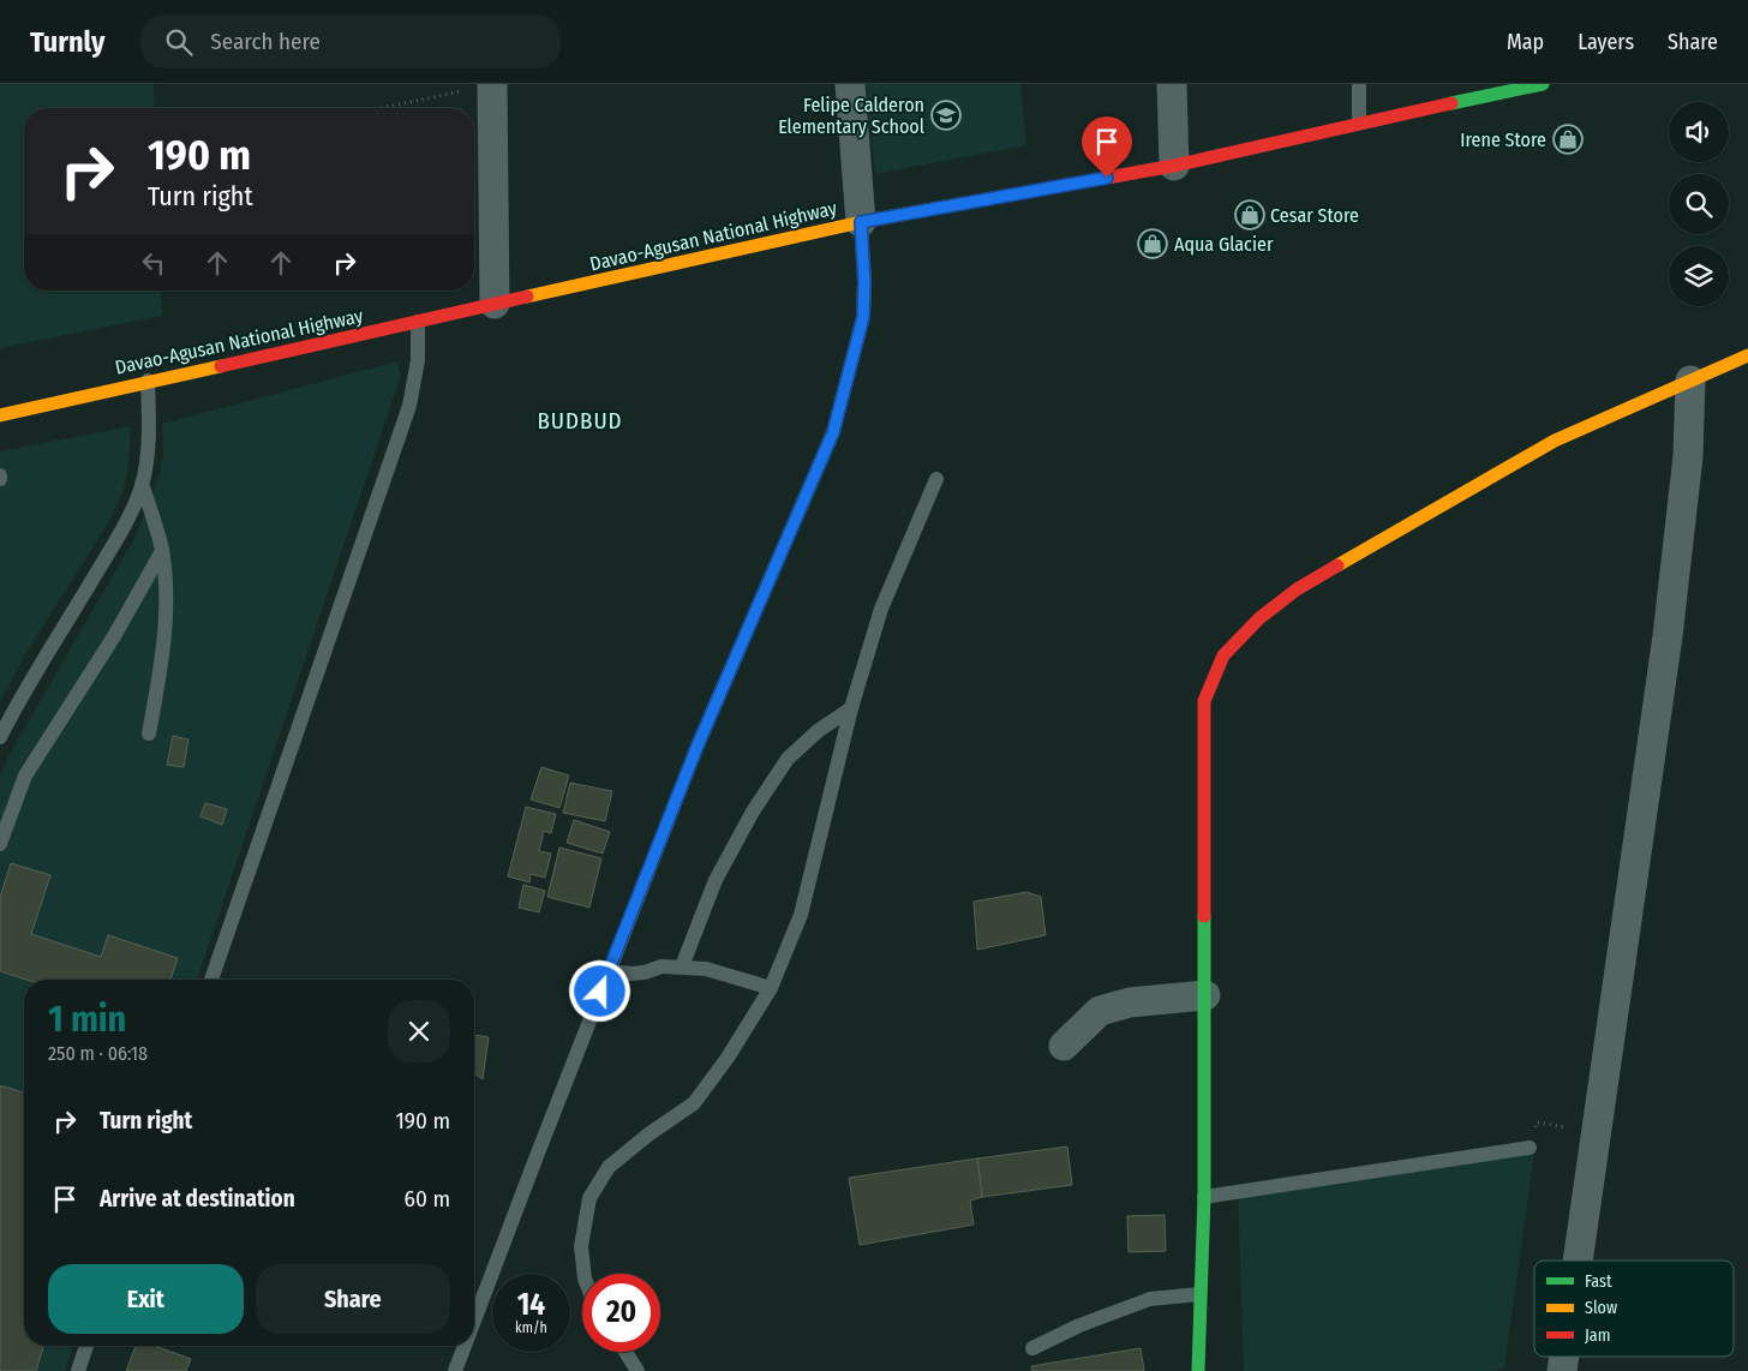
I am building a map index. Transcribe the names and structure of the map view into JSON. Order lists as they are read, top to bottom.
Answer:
{
  "streets": {
    "main road": ["Davao-Agusan National Highway"]
  },
  "districts": ["BUDBUD"],
  "places": {
    "school or university": ["Felipe Calderon Elementary School"],
    "shop": ["Irene Store", "Cesar Store", "Aqua Glacier"]
  },
  "legend": ["Fast", "Slow", "Jam"],
  "page": {
    "header": "Turnly",
    "search": "Search here",
    "nav": ["Map", "Layers", "Share"],
    "turn": ["190 m", "Turn right"],
    "heading": ["1 min", "250 m · 06:18"],
    "list": [
      {
        "name": "Turn right",
        "value": "190 m"
      },
      {
        "name": "Arrive at destination",
        "value": "60 m"
      }
    ],
    "buttons": ["Exit", "Share"],
    "speed": "14 km/h",
    "limit": "20"
  }
}
